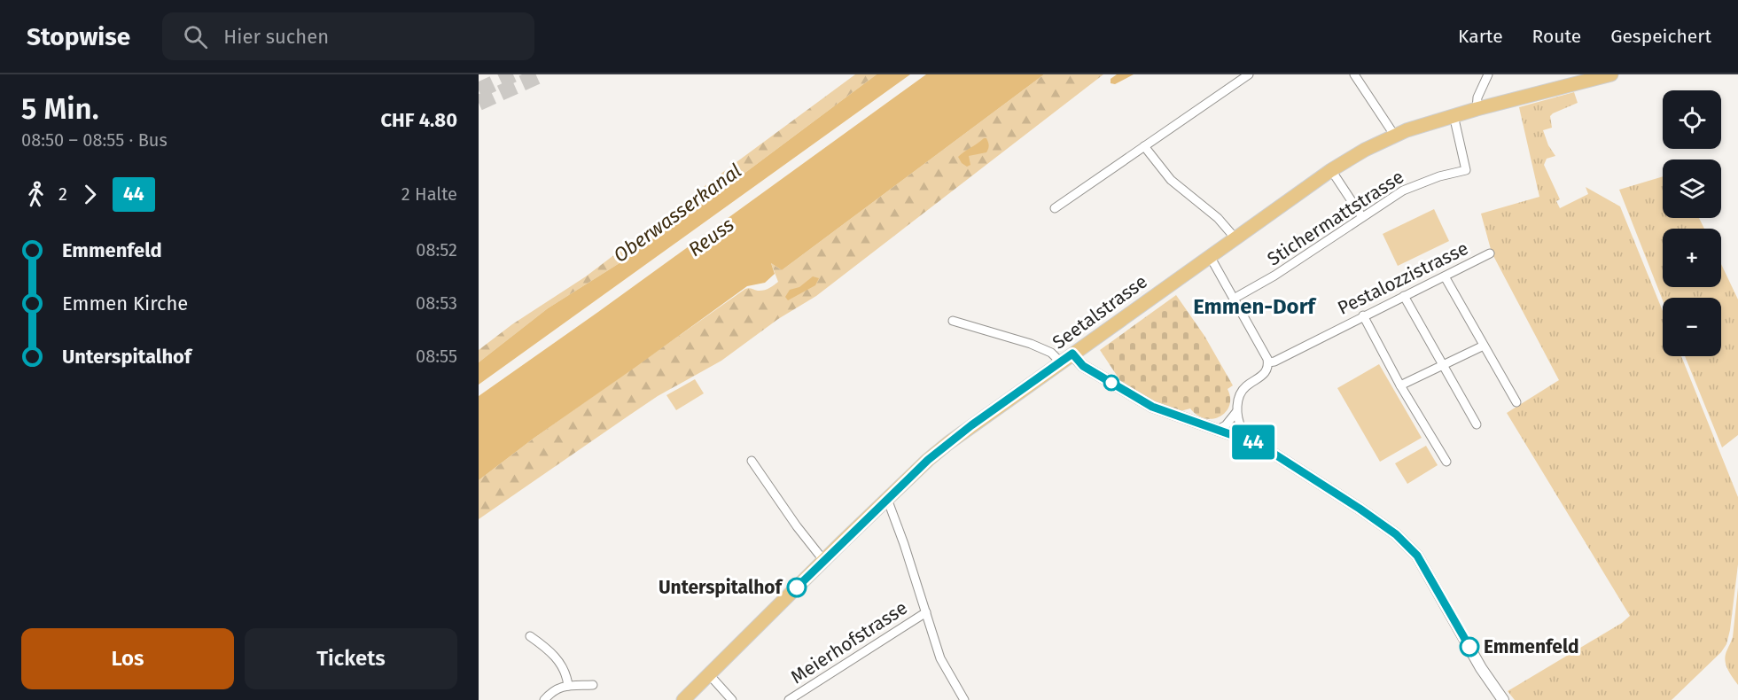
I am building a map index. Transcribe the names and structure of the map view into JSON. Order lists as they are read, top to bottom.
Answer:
{
  "streets": {
    "main road": ["Seetalstrasse"],
    "street": ["Stichermattstrasse", "Pestalozzistrasse", "Meierhofstrasse"]
  },
  "crossings": [
    ["Stichermattstrasse", "Seetalstrasse"],
    ["Seetalstrasse", "Meierhofstrasse"]
  ],
  "districts": ["Emmen-Dorf"],
  "water": ["Oberwasserkanal", "Reuss"],
  "places": ["Unterspitalhof", "Emmenfeld"],
  "lines": ["bus line 44"],
  "page": {
    "header": "Stopwise",
    "search": "Hier suchen",
    "nav": ["Karte", "Route", "Gespeichert"],
    "heading": ["5 Min.", "08:50 – 08:55 · Bus", "CHF 4.80"],
    "on_map": "44",
    "map_buttons": ["+", "−"],
    "legs": ["2", "44", "2 Halte"],
    "list": [
      {
        "name": "Emmenfeld",
        "value": "08:52"
      },
      {
        "name": "Emmen Kirche",
        "value": "08:53"
      },
      {
        "name": "Unterspitalhof",
        "value": "08:55"
      }
    ],
    "buttons": ["Los", "Tickets"]
  }
}
